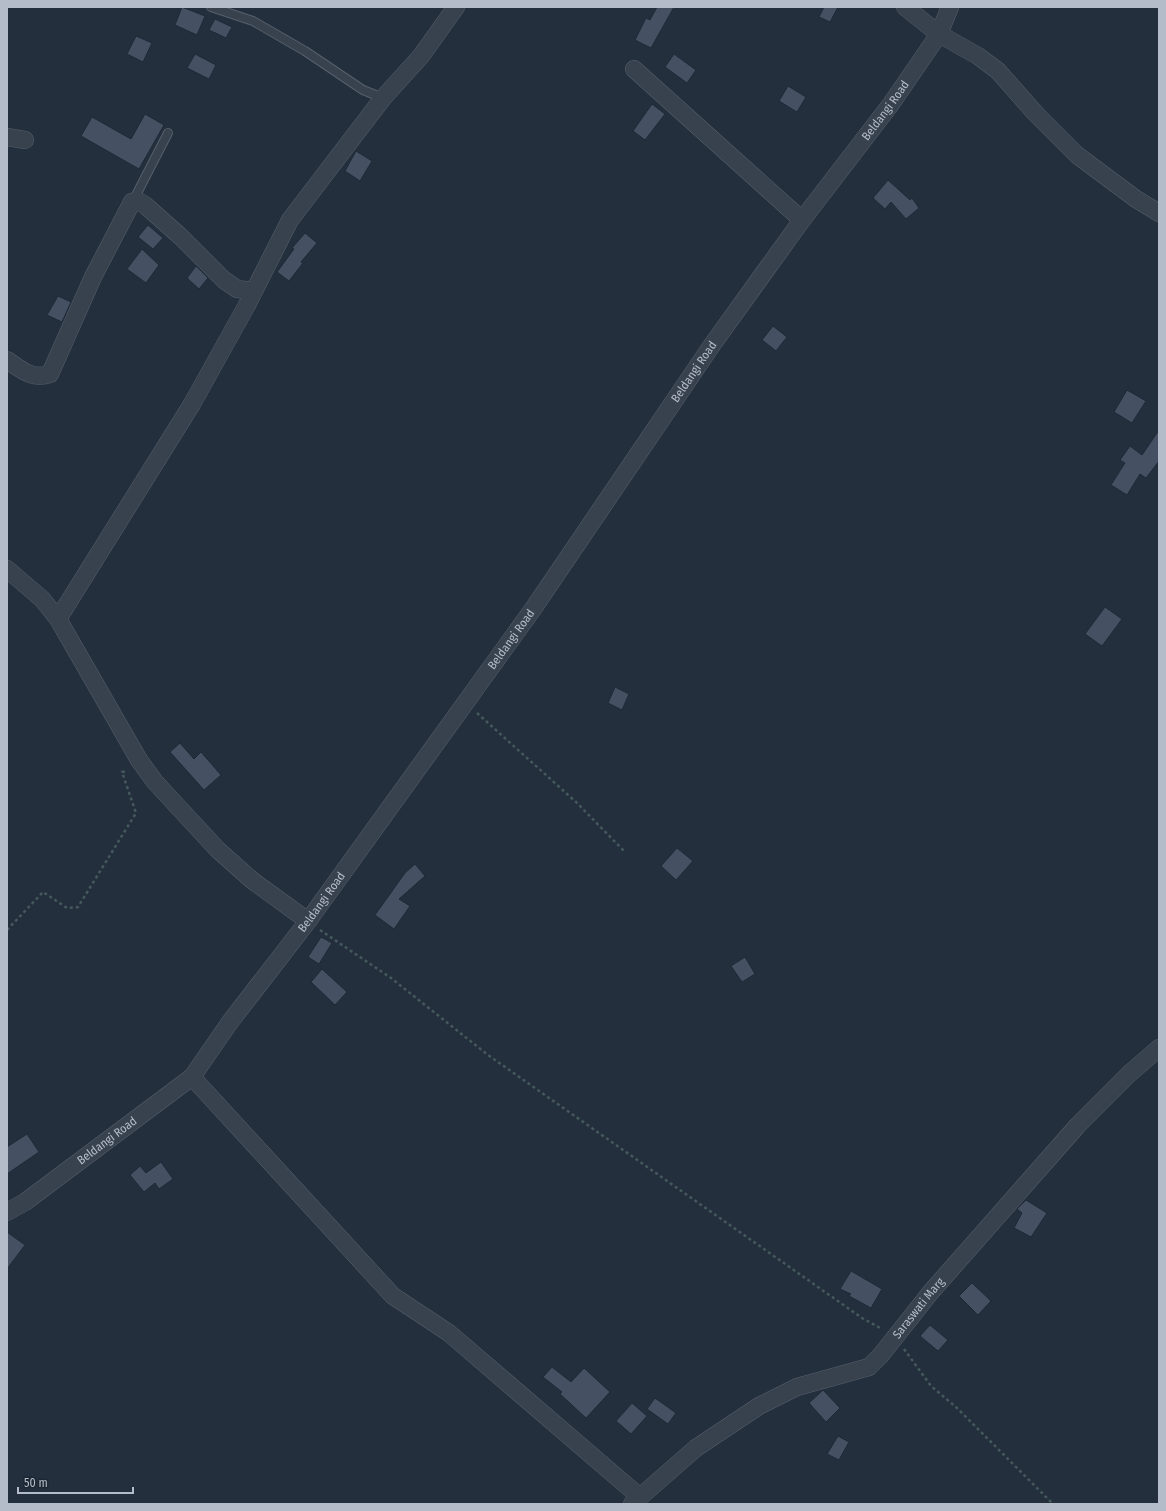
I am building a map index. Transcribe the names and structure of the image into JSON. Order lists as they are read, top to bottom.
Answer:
{
  "streets": {
    "street": ["Beldangi Road", "Saraswati Marg"]
  },
  "scale_bar": "50 m"
}
